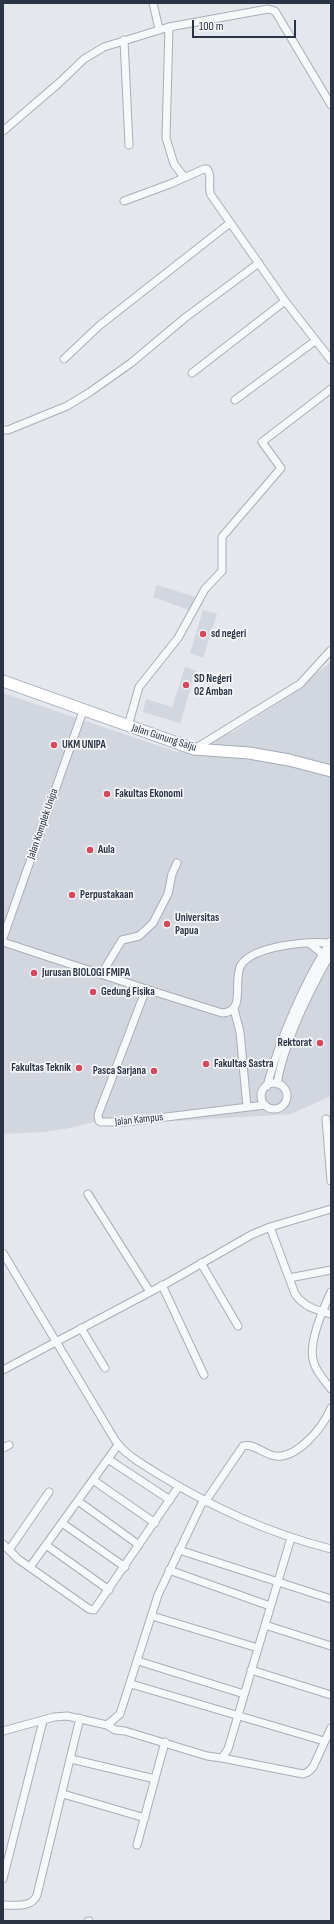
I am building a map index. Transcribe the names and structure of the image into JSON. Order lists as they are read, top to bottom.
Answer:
{
  "streets": {
    "main road": ["Jalan Gunung Salju"],
    "street": ["Jalan Komplek Unipa", "Jalan Kampus"]
  },
  "crossings": [
    ["Jalan Gunung Salju", "Jalan Komplek Unipa"]
  ],
  "places": [
    "sd negeri",
    "SD Negeri 02 Amban",
    "UKM UNIPA",
    "Fakultas Ekonomi",
    "Aula",
    "Perpustakaan",
    "Universitas Papua",
    "Jurusan BIOLOGI FMIPA",
    "Gedung Fisika",
    "Rektorat",
    "Fakultas Sastra",
    "Fakultas Teknik",
    "Pasca Sarjana"
  ],
  "scale_bar": "100 m"
}
